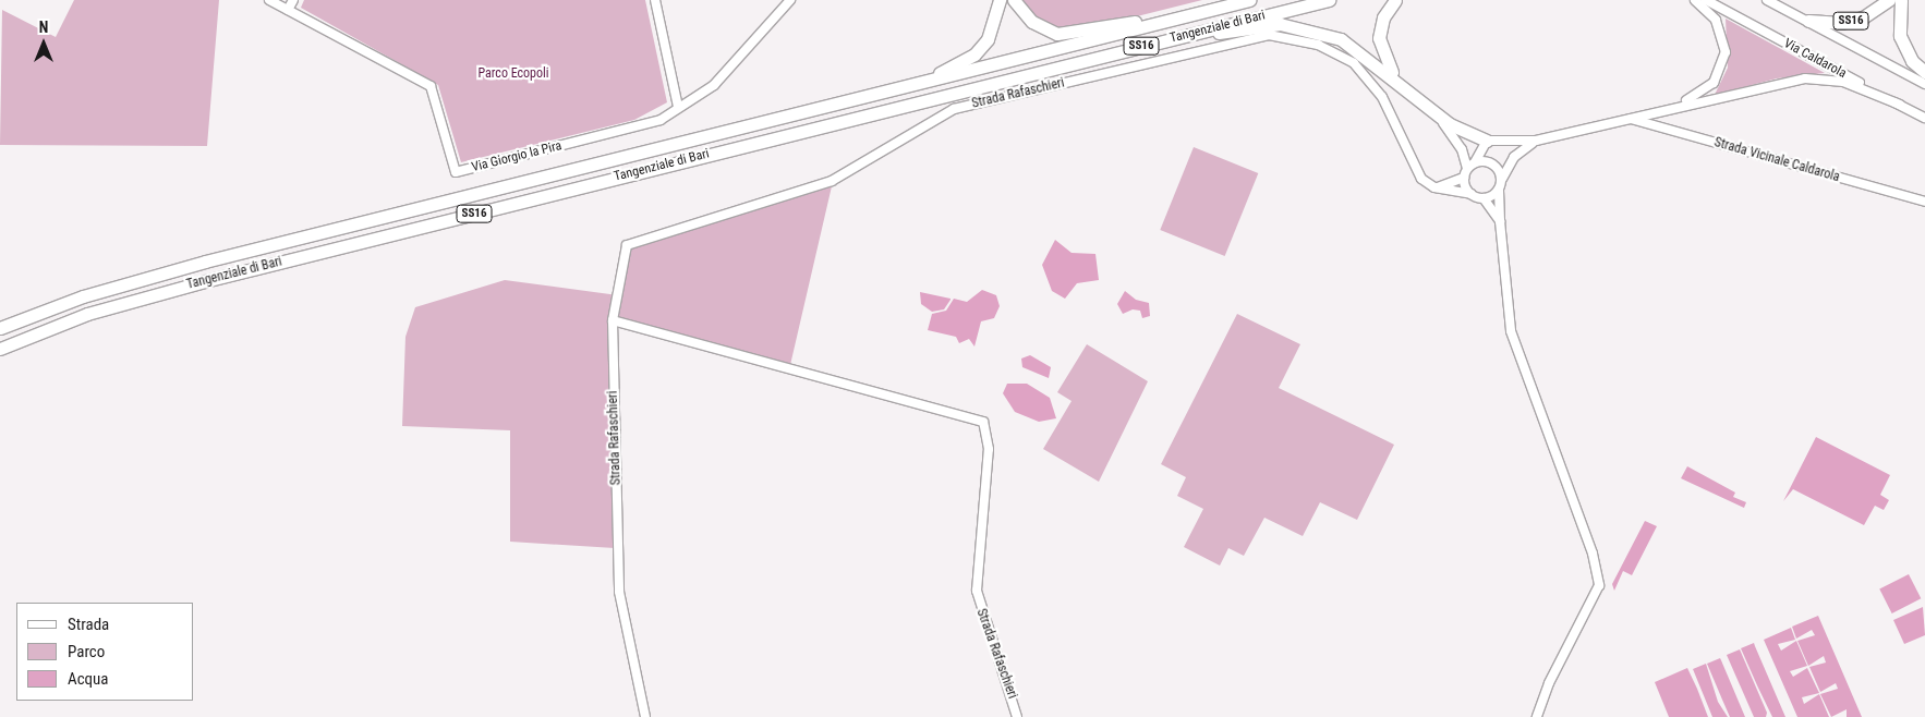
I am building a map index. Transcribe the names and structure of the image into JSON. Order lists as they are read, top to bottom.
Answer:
{
  "streets": {
    "highway": ["SS16", "Tangenziale di Bari"],
    "street": [
      "Via Caldarola",
      "Strada Rafaschieri",
      "Via Giorgio la Pira",
      "Strada Vicinale Caldarola"
    ]
  },
  "parks": ["Parco Ecopoli"],
  "legend": ["Strada", "Parco", "Acqua"],
  "north": "top"
}
